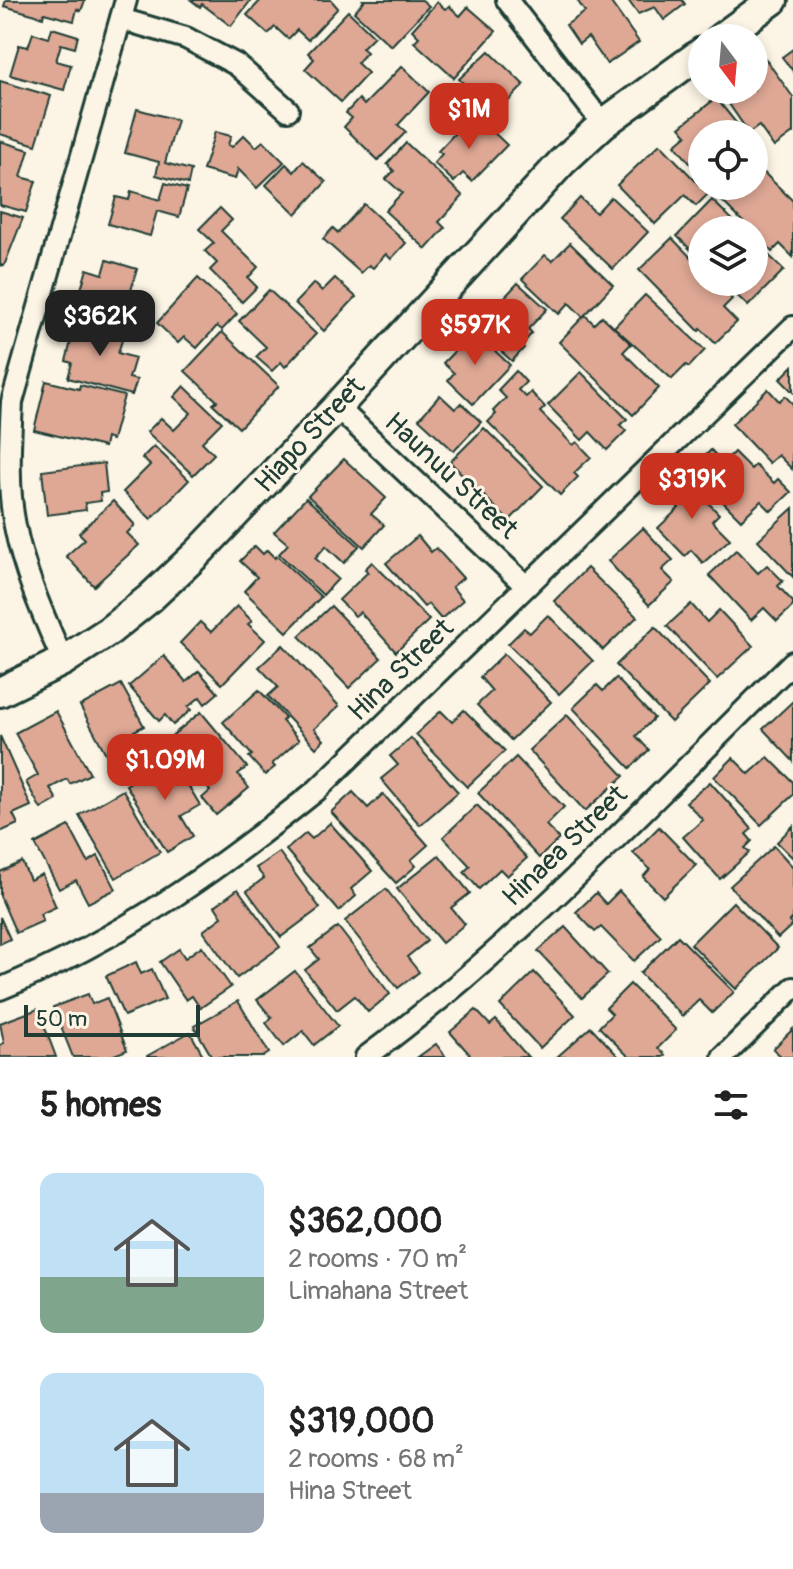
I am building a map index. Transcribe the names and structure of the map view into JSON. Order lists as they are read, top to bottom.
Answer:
{
  "streets": {
    "street": [
      "Hiapo Street",
      "Haunuu Street",
      "Hina Street",
      "Hinaea Street"
    ]
  },
  "crossings": [
    ["Hiapo Street", "Haunuu Street"],
    ["Haunuu Street", "Hina Street"]
  ],
  "scale_bar": "50 m",
  "north": "bottom",
  "page": {
    "price": [
      "$1M",
      "$362K",
      "$597K",
      "$319K",
      "$1.09M"
    ],
    "scale": "50 m",
    "heading": "5 homes",
    "list": [
      {
        "name": "$362,000",
        "note": "2 rooms · 70 m² · Limahana Street"
      },
      {
        "name": "$319,000",
        "note": "2 rooms · 68 m² · Hina Street"
      }
    ]
  }
}
